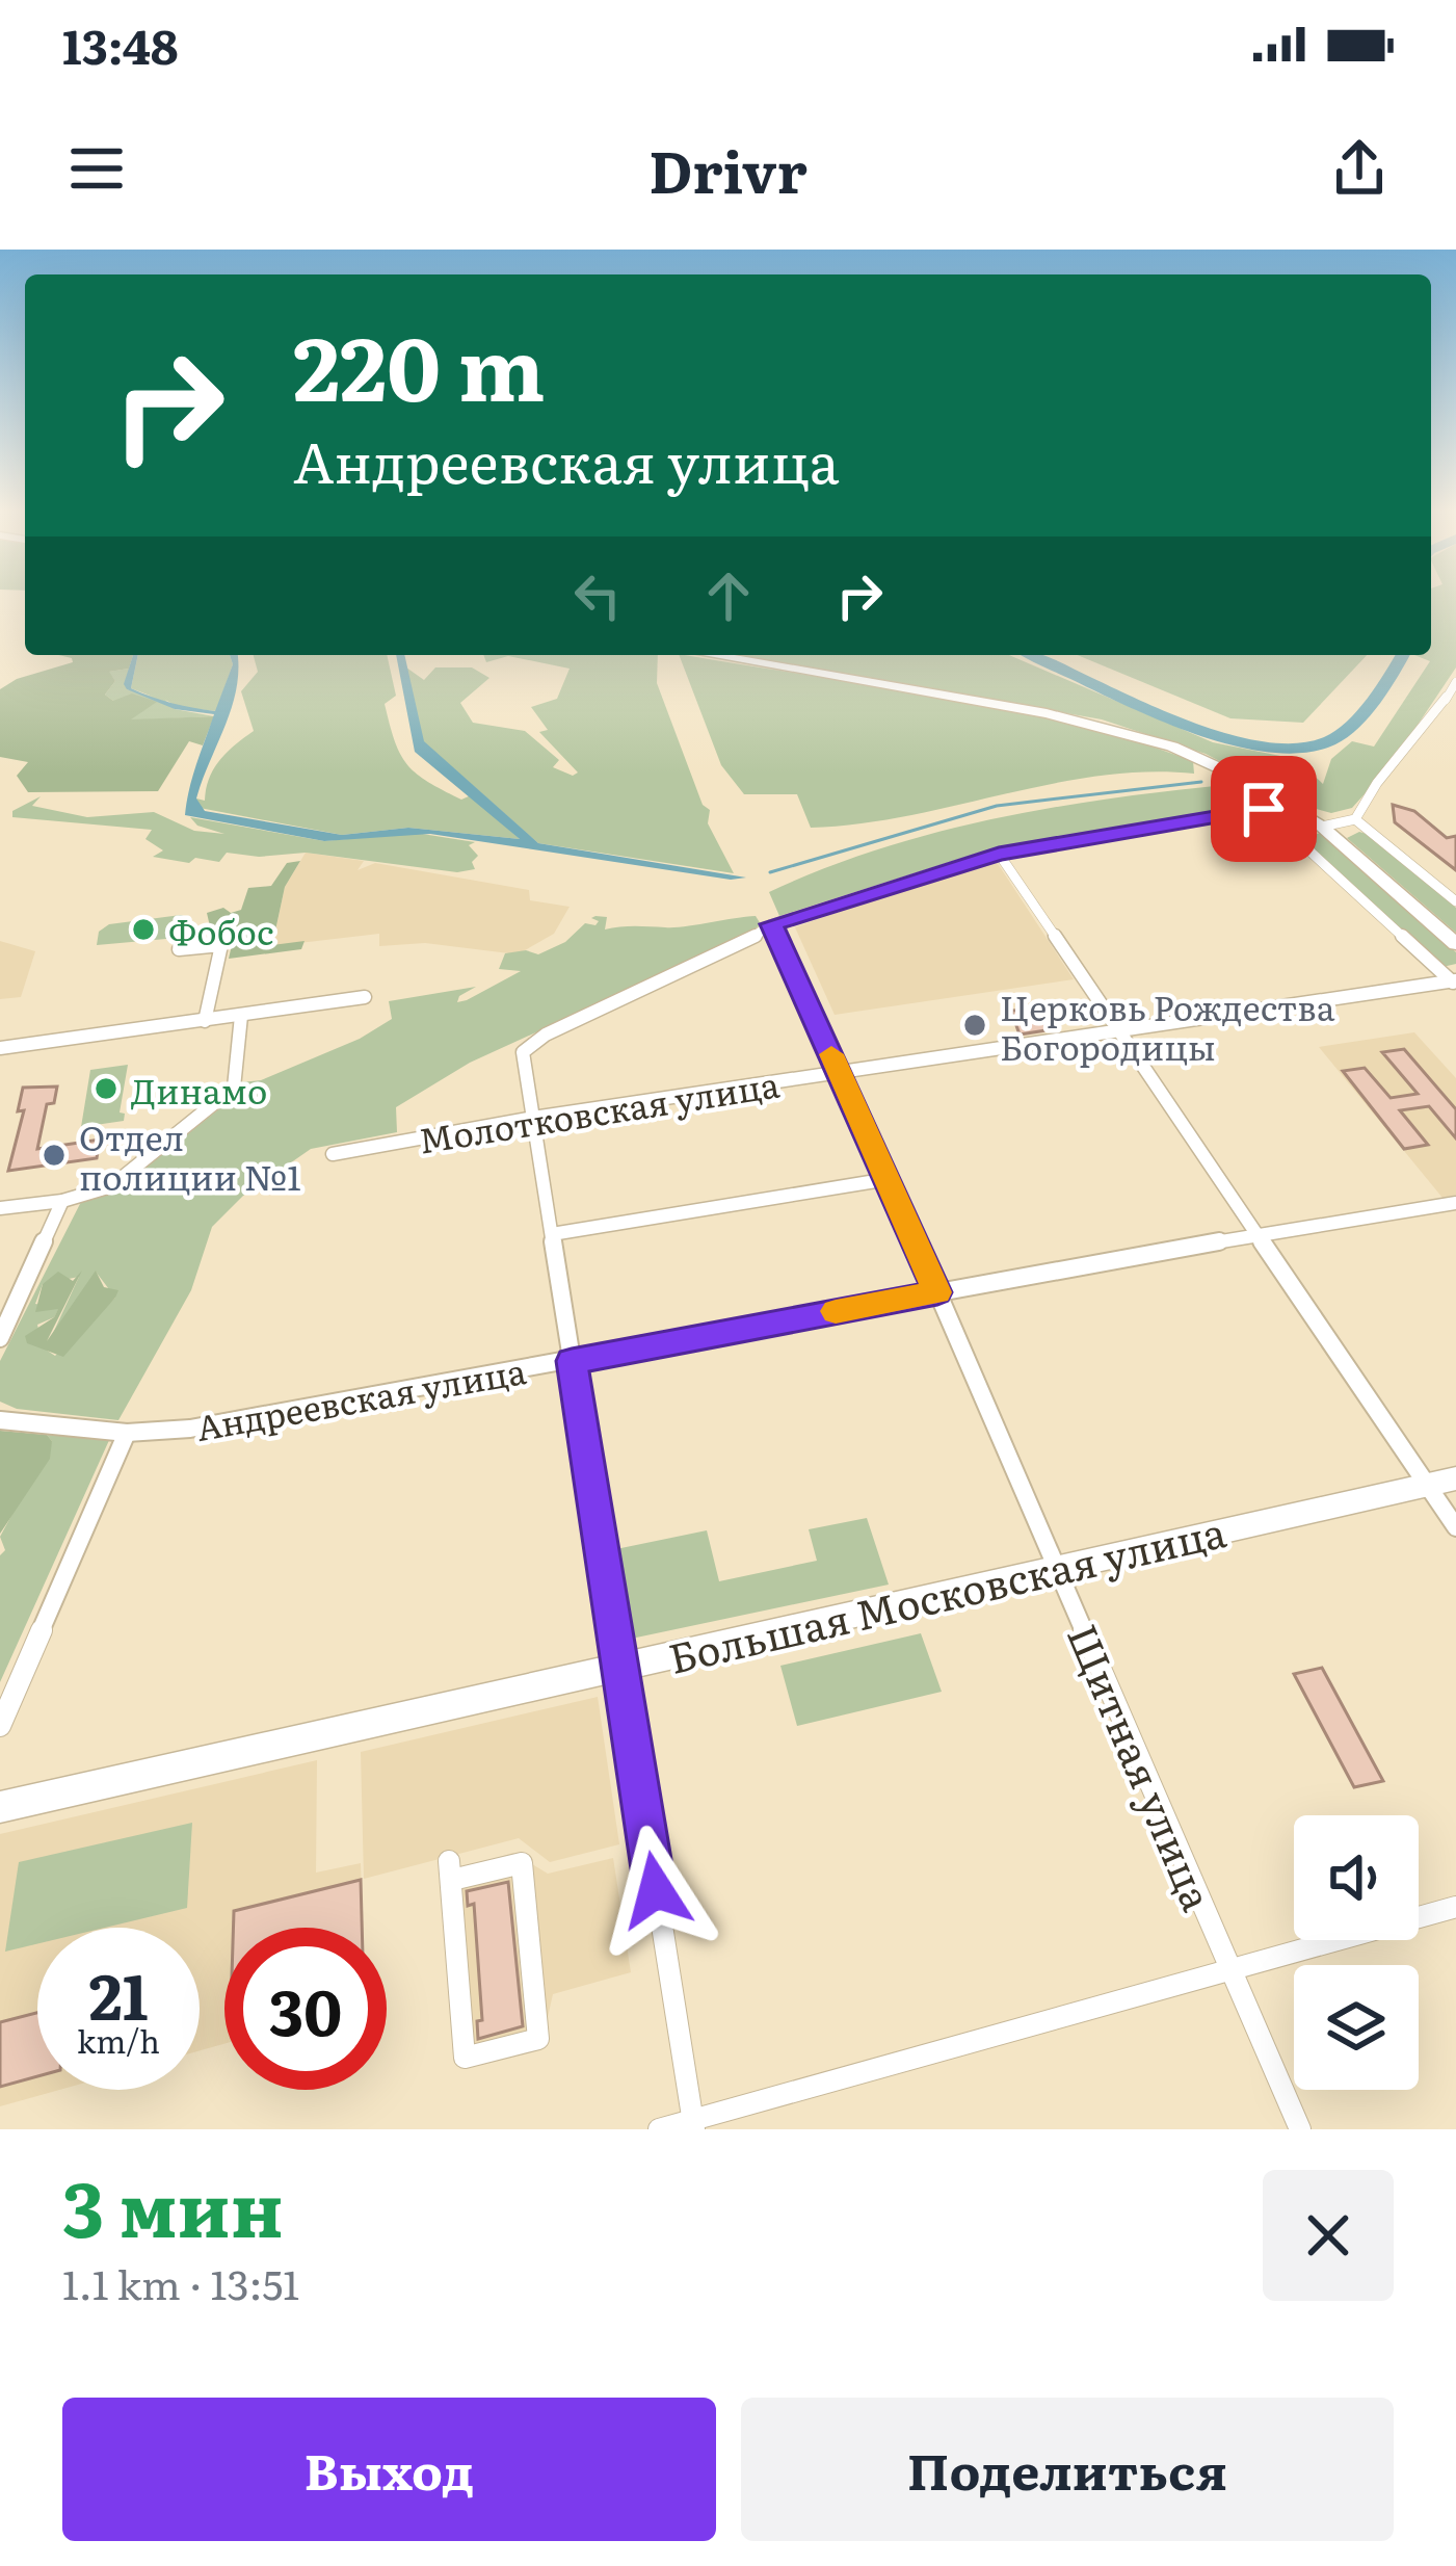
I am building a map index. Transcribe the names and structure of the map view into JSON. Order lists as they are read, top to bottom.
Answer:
{
  "streets": {
    "main road": ["Большая Московская улица"],
    "street": ["Молотковская улица", "Андреевская улица", "Щитная улица"]
  },
  "crossings": [
    ["Молотковская улица", "Щитная улица"],
    ["Андреевская улица", "Щитная улица"],
    ["Большая Московская улица", "Щитная улица"]
  ],
  "places": [
    "Фобос",
    "Церковь Рождества Богородицы",
    "Динамо",
    "Отдел полиции №1"
  ],
  "page": {
    "status": "13:48",
    "header": "Drivr",
    "turn": ["220 m", "Андреевская улица"],
    "speed": "21 km/h",
    "limit": "30",
    "heading": ["3 мин", "1.1 km · 13:51"],
    "buttons": ["Выход", "Поделиться"]
  }
}
